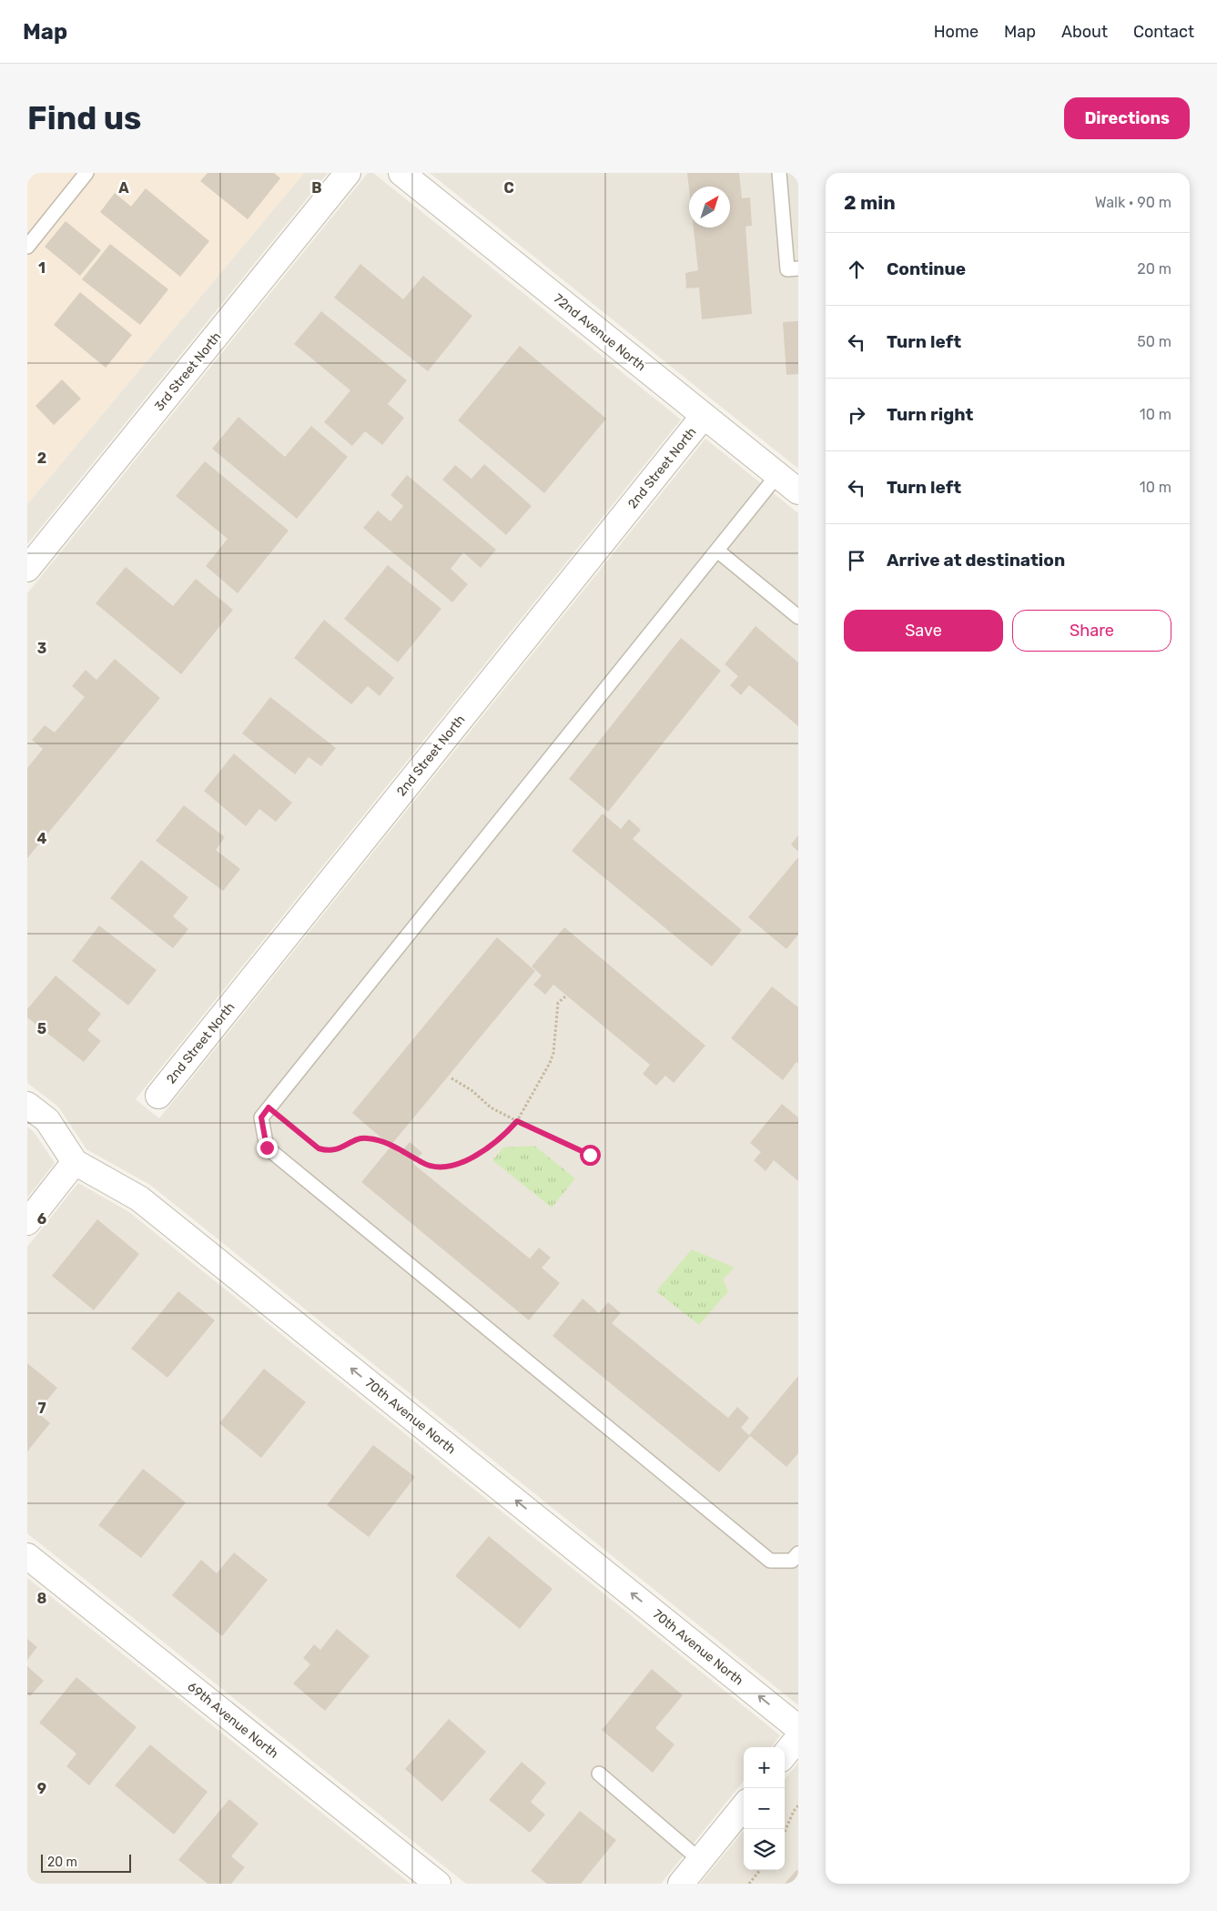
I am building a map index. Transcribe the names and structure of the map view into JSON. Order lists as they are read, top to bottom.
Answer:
{
  "streets": {
    "street": [
      "72nd Avenue North",
      "3rd Street North",
      "2nd Street North",
      "70th Avenue North",
      "69th Avenue North"
    ]
  },
  "crossings": [
    ["72nd Avenue North", "2nd Street North"]
  ],
  "one_way": ["70th Avenue North"],
  "scale_bar": "20 m",
  "north": "top right",
  "page": {
    "header": "Map",
    "nav": [
      "Home",
      "Map",
      "About",
      "Contact"
    ],
    "buttons": [
      "Directions",
      ["Save", "Share"]
    ],
    "title": "Find us",
    "heading": ["2 min", "Walk · 90 m"],
    "list": [
      ["Continue", "20 m"],
      ["Turn left", "50 m"],
      ["Turn right", "10 m"],
      ["Turn left", "10 m"],
      "Arrive at destination"
    ],
    "map_buttons": ["+", "−"],
    "scale": "20 m"
  },
  "grid": {
    "columns": ["A", "B", "C"],
    "rows": [
      "1",
      "2",
      "3",
      "4",
      "5",
      "6",
      "7",
      "8",
      "9"
    ]
  }
}
